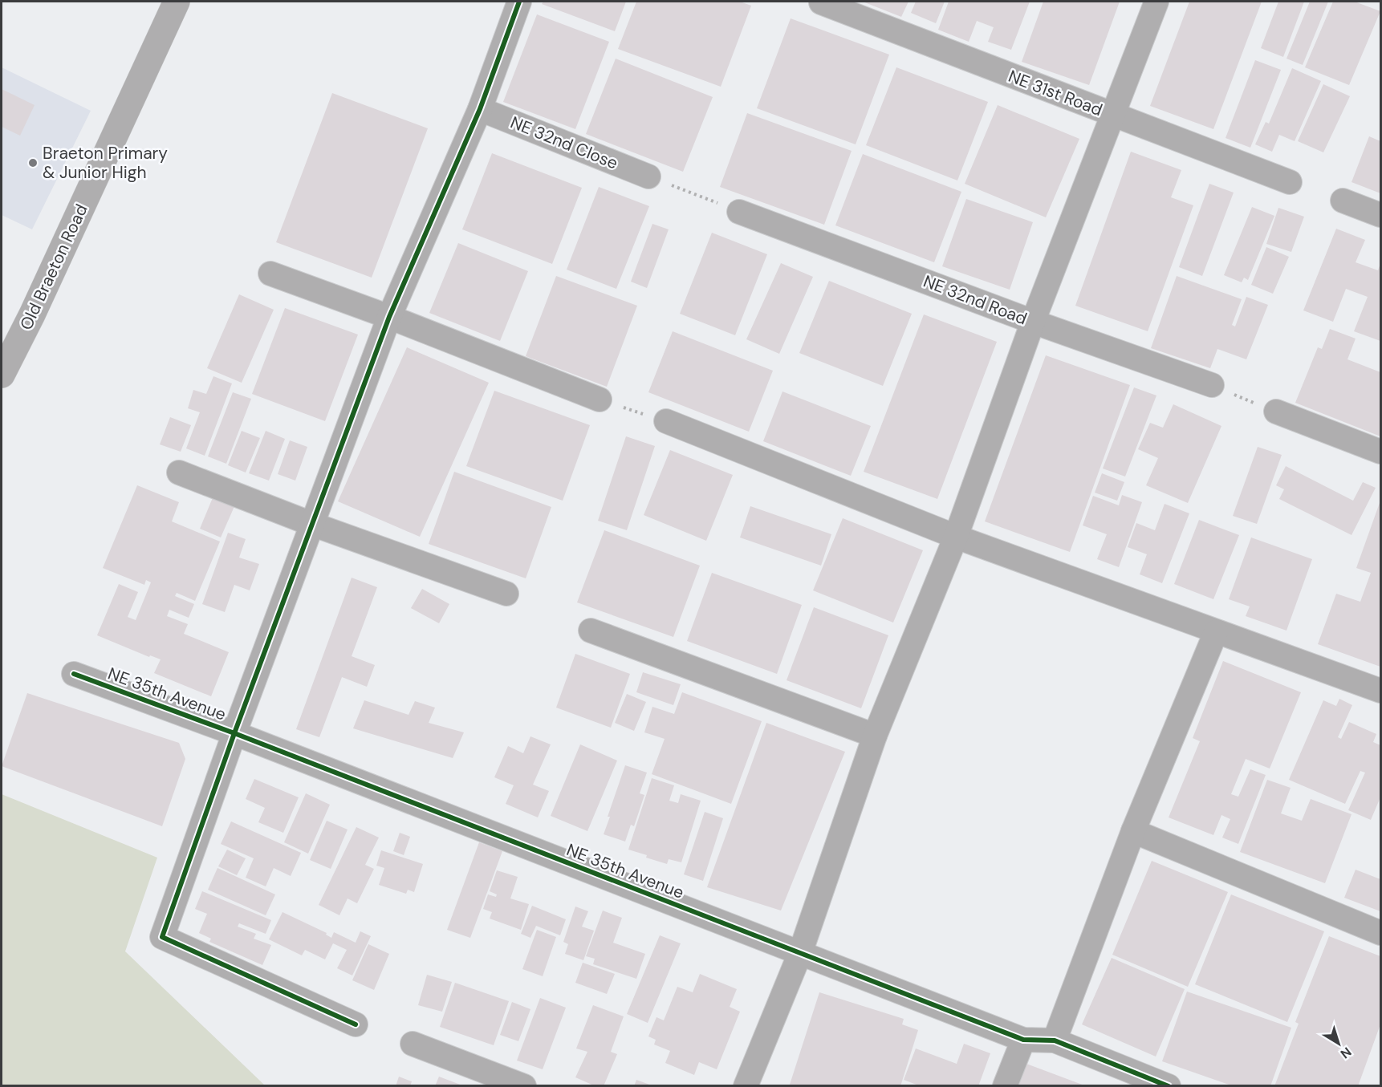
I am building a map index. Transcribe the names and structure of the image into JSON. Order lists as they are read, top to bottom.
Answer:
{
  "streets": {
    "street": [
      "NE 31st Road",
      "NE 32nd Close",
      "Old Braeton Road",
      "NE 32nd Road",
      "NE 35th Avenue"
    ]
  },
  "places": ["Braeton Primary & Junior High"],
  "north": "bottom right"
}
